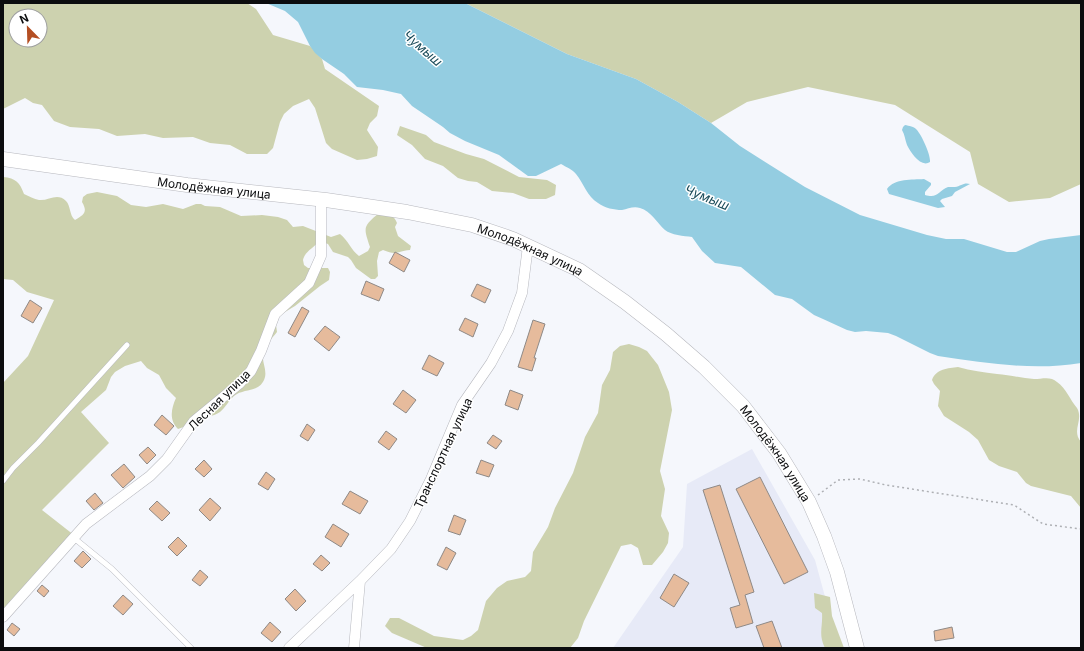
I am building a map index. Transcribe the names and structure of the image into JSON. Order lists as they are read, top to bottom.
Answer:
{
  "streets": {
    "street": ["Молодёжная улица", "Лесная улица", "Транспортная улица"]
  },
  "crossings": [
    ["Молодёжная улица", "Лесная улица"],
    ["Молодёжная улица", "Транспортная улица"]
  ],
  "water": ["Чумыш"],
  "north": "top left"
}
